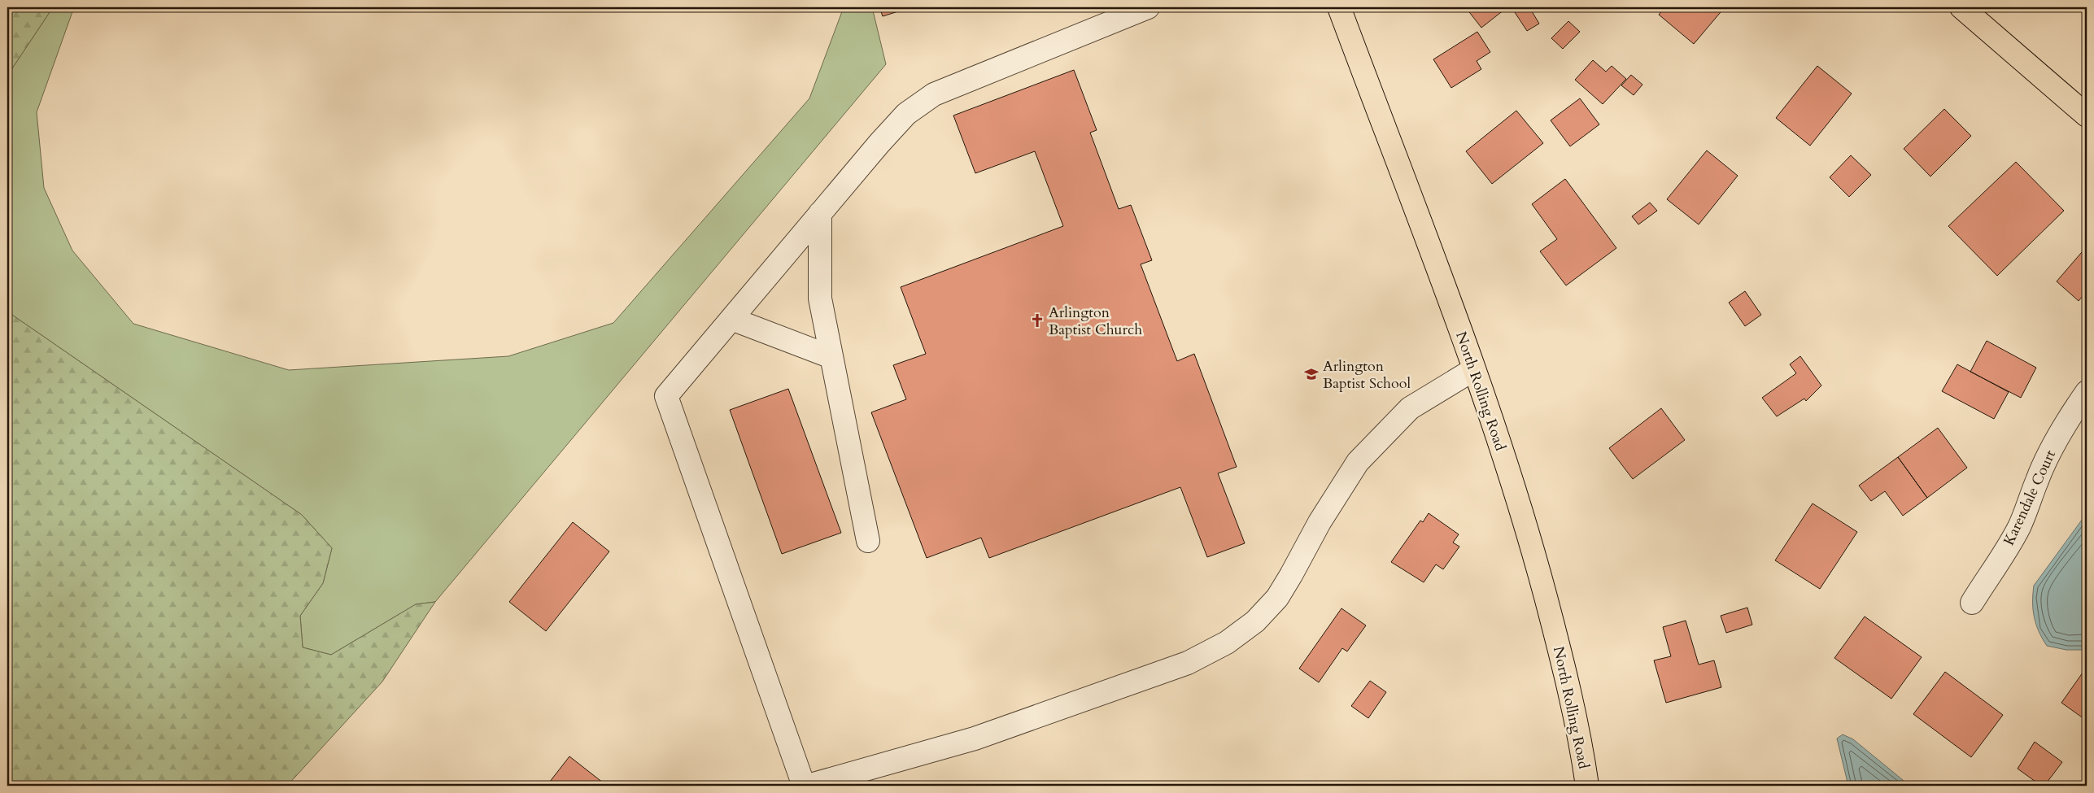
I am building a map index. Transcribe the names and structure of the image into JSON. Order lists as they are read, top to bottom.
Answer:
{
  "streets": {
    "main road": ["North Rolling Road"],
    "street": ["Karendale Court"]
  },
  "places": {
    "church": ["Arlington Baptist Church"],
    "school or university": ["Arlington Baptist School"]
  }
}
